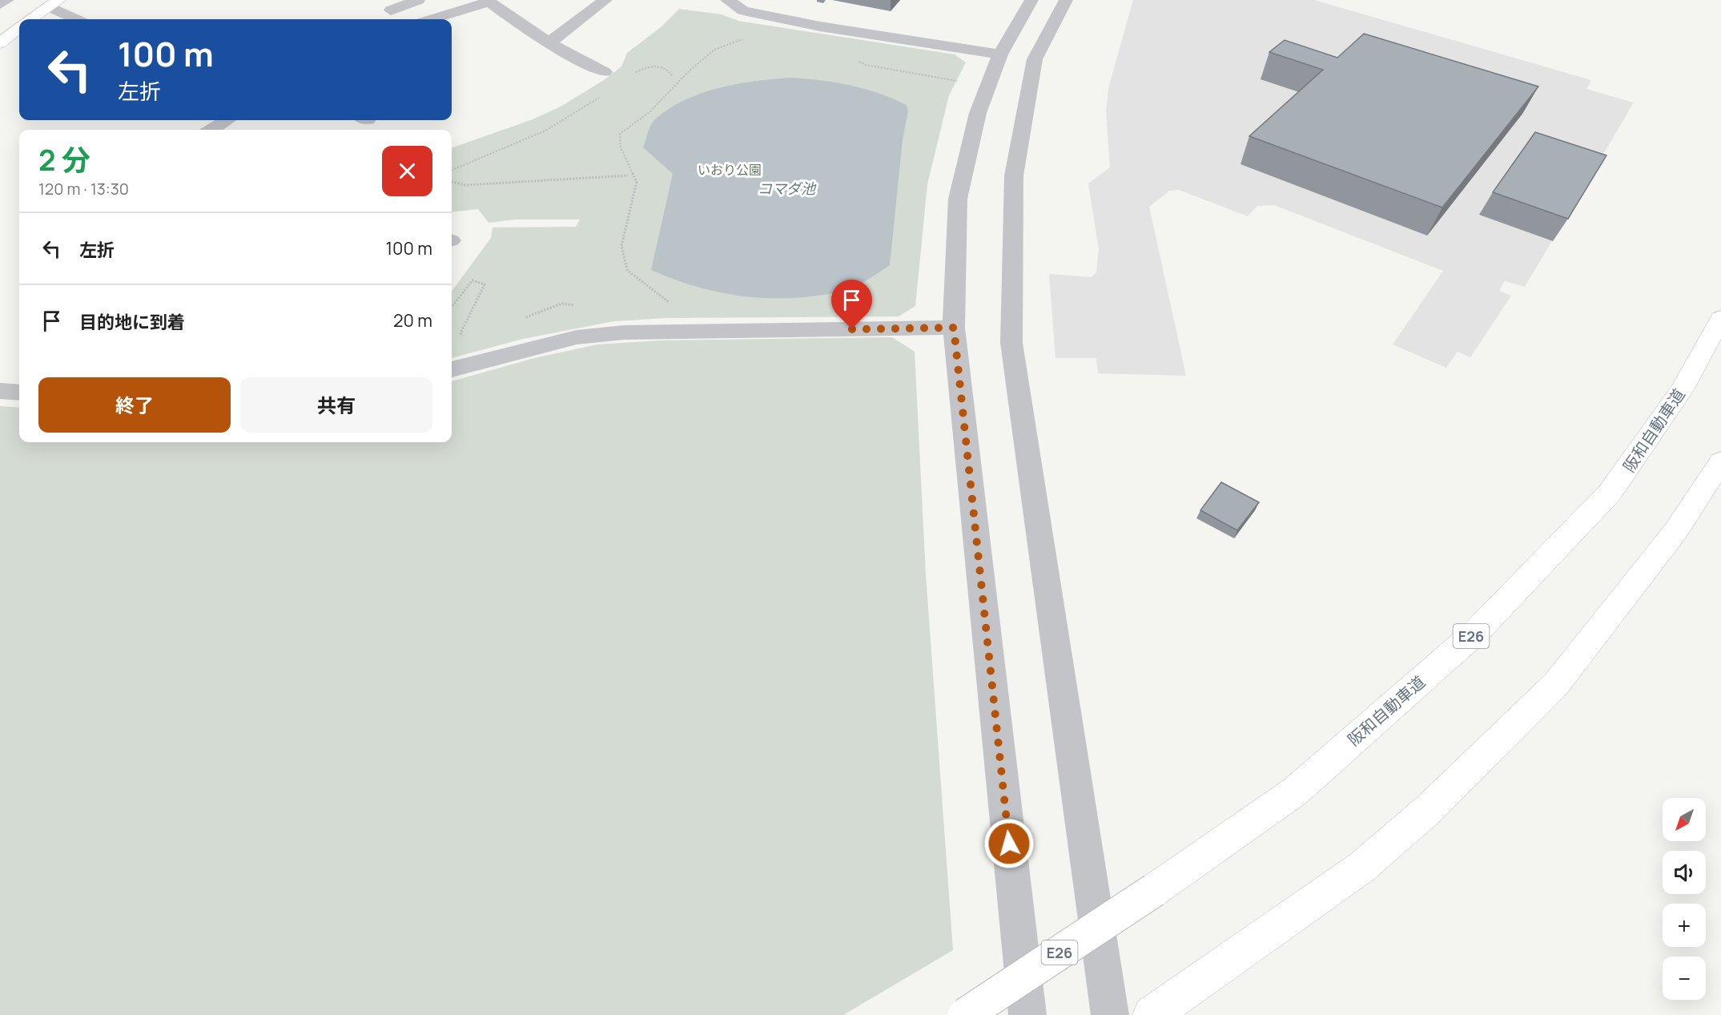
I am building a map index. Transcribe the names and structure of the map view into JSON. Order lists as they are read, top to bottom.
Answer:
{
  "streets": {
    "main road": ["阪和自動車道", "E26"]
  },
  "water": ["コマダ池"],
  "parks": ["いおり公園"],
  "north": "bottom left",
  "page": {
    "turn": ["100 m", "左折"],
    "heading": ["2 分", "120 m · 13:30"],
    "list": [
      {
        "name": "左折",
        "value": "100 m"
      },
      {
        "name": "目的地に到着",
        "value": "20 m"
      }
    ],
    "buttons": ["終了", "共有"],
    "map_buttons": ["+", "−"]
  }
}
